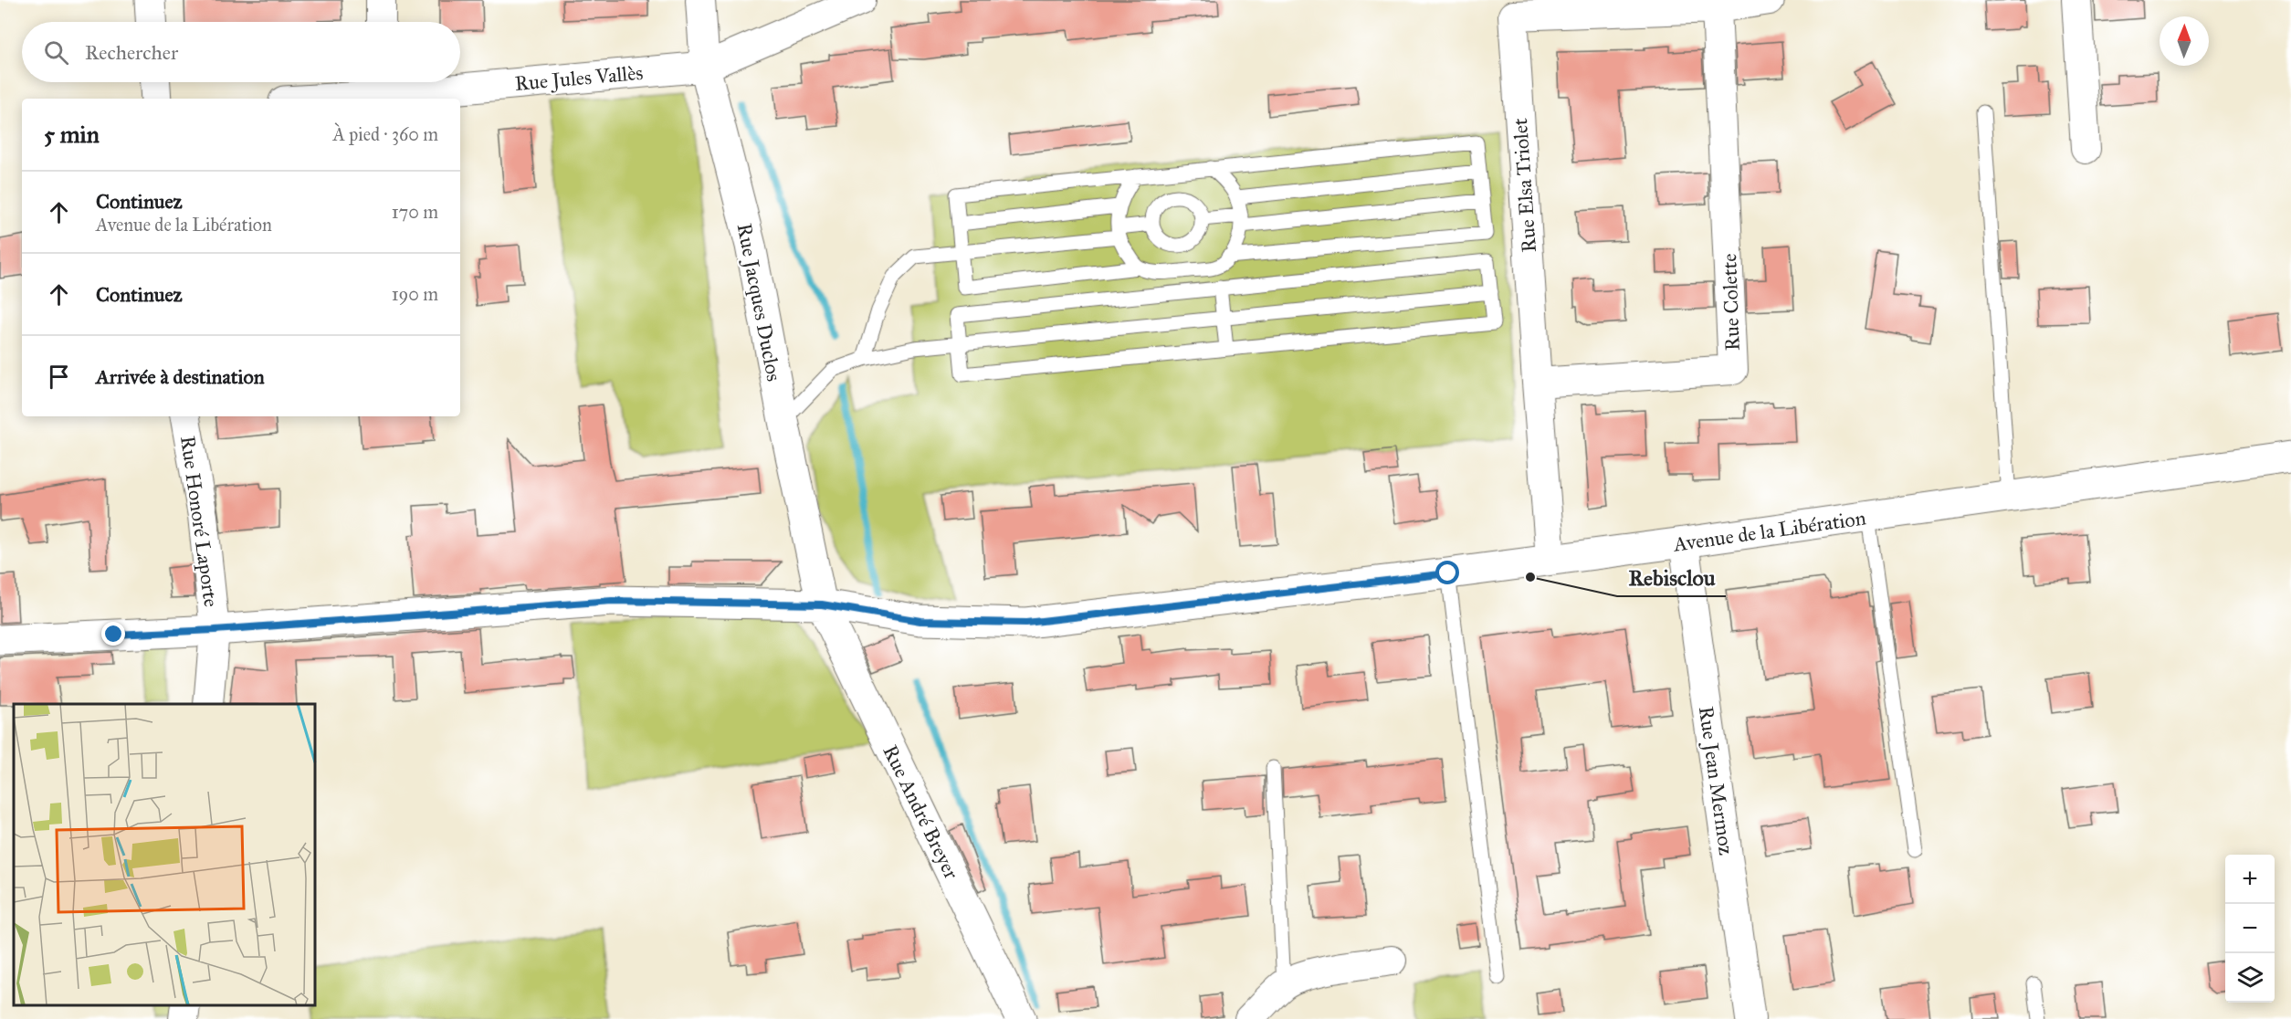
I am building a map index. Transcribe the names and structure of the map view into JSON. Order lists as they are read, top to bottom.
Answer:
{
  "streets": {
    "street": [
      "Rue Jules Vallès",
      "Rue Elsa Triolet",
      "Rue Jacques Duclos",
      "Rue Colette",
      "Rue Honoré Laporte",
      "Avenue de la Libération",
      "Rue Jean Mermoz",
      "Rue André Breyer"
    ]
  },
  "crossings": [
    ["Rue Jules Vallès", "Rue Jacques Duclos"],
    ["Rue Elsa Triolet", "Rue Colette"],
    ["Rue Elsa Triolet", "Avenue de la Libération"],
    ["Rue Jacques Duclos", "Avenue de la Libération"],
    ["Rue Jacques Duclos", "Rue André Breyer"],
    ["Rue Honoré Laporte", "Avenue de la Libération"],
    ["Avenue de la Libération", "Rue Jean Mermoz"],
    ["Avenue de la Libération", "Rue André Breyer"]
  ],
  "places": ["Rebisclou"],
  "north": "top",
  "page": {
    "search": "Rechercher",
    "heading": ["5 min", "À pied · 360 m"],
    "list": [
      ["Continuez", "Avenue de la Libération", "170 m"],
      ["Continuez", "190 m"],
      "Arrivée à destination"
    ],
    "map_buttons": ["+", "−"]
  }
}
